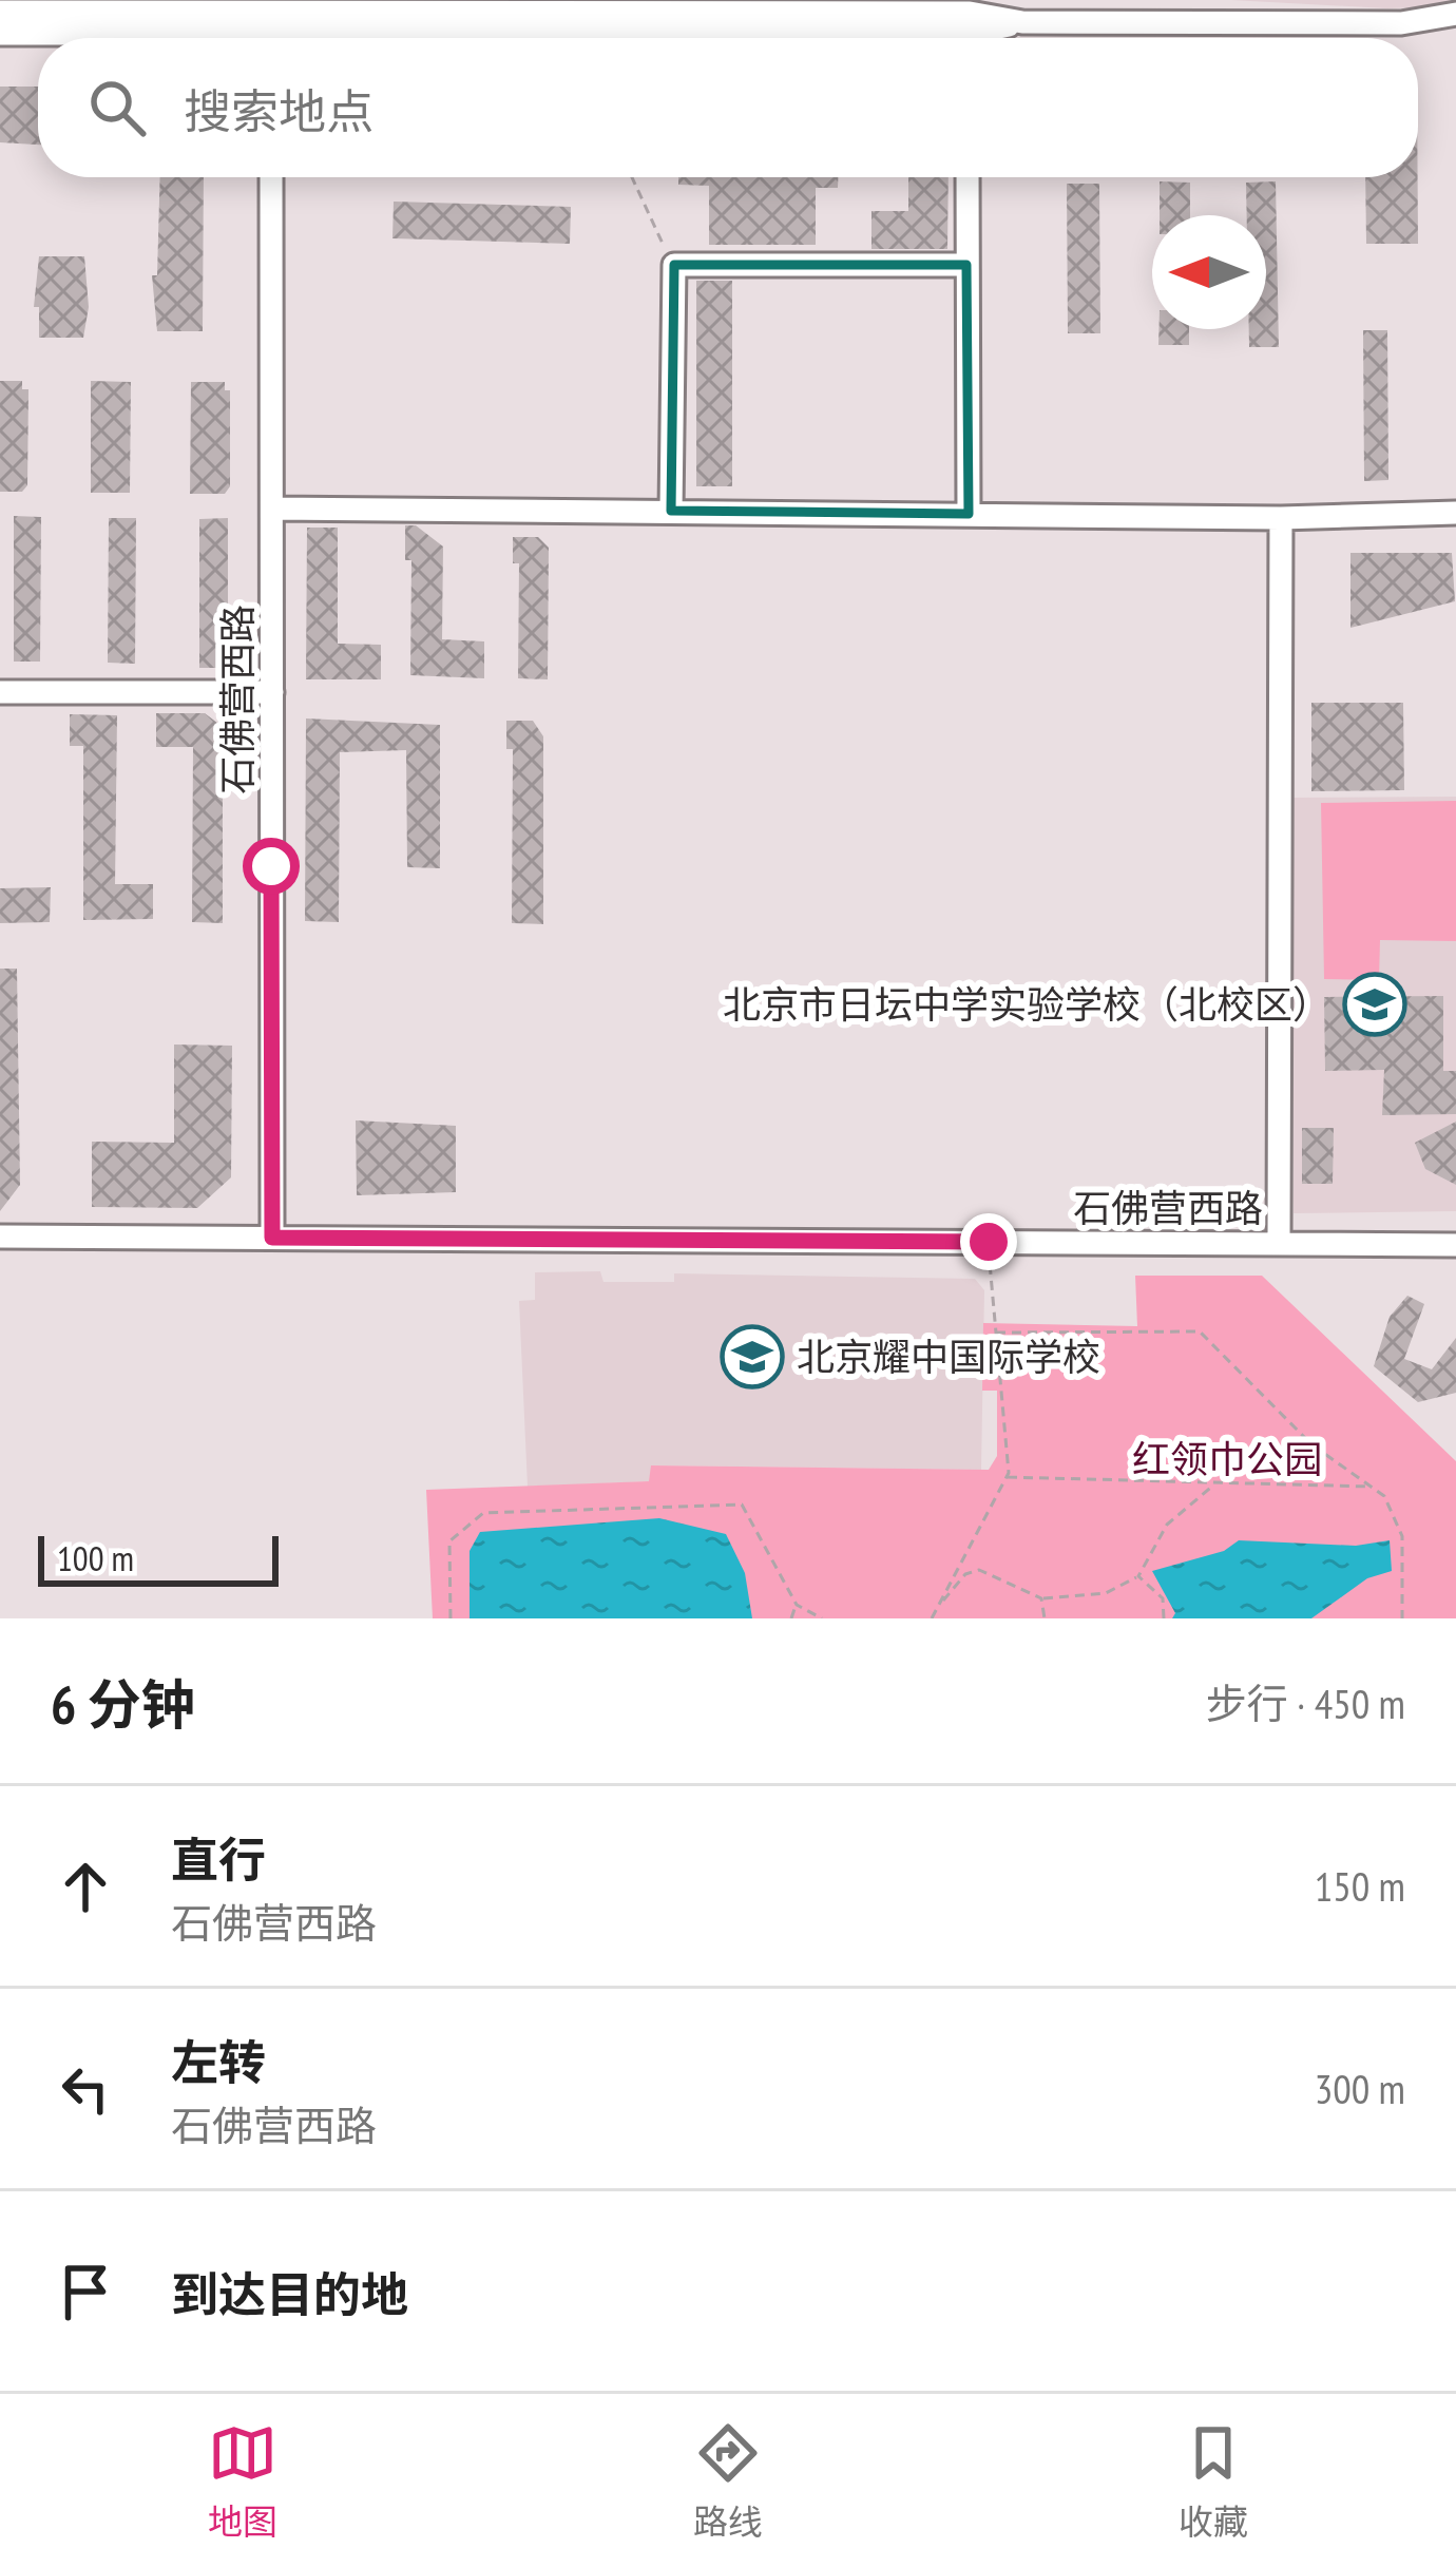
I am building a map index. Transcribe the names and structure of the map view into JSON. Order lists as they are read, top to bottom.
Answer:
{
  "streets": {
    "street": ["石佛营西路"]
  },
  "parks": ["红领巾公园"],
  "places": {
    "school or university": ["北京市日坛中学实验学校（北校区）", "北京耀中国际学校"]
  },
  "scale_bar": "100 m",
  "north": "left",
  "page": {
    "search": "搜索地点",
    "scale": "100 m",
    "heading": ["6 分钟", "步行 · 450 m"],
    "list": [
      ["直行", "石佛营西路", "150 m"],
      ["左转", "石佛营西路", "300 m"],
      "到达目的地"
    ],
    "nav": ["地图", "路线", "收藏"]
  }
}
